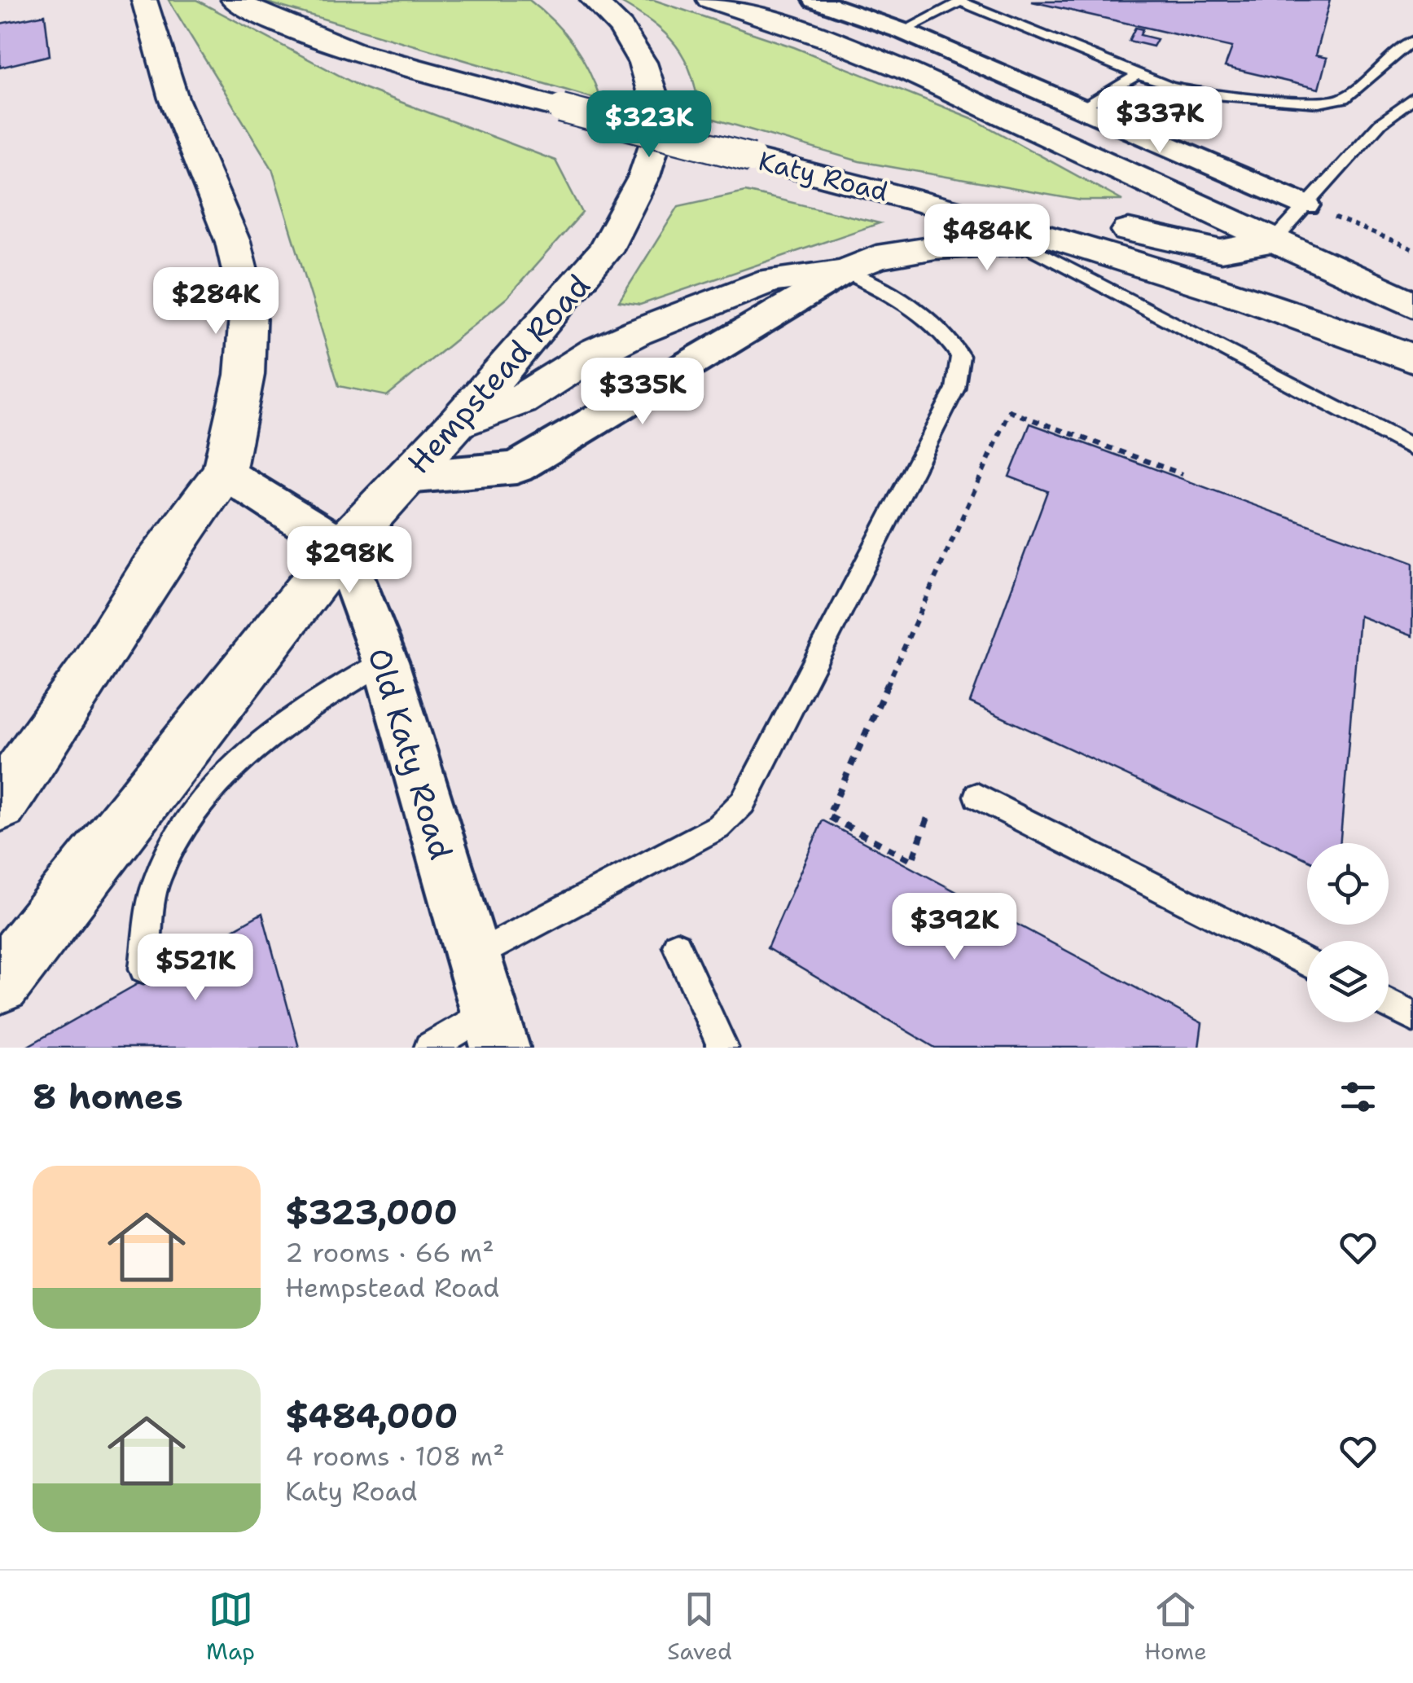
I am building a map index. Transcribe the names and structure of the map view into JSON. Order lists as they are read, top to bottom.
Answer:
{
  "streets": {
    "main road": ["Katy Road", "Hempstead Road"],
    "street": ["Old Katy Road"]
  },
  "crossings": [
    ["Hempstead Road", "Old Katy Road"]
  ],
  "page": {
    "price": [
      "$337K",
      "$323K",
      "$484K",
      "$284K",
      "$335K",
      "$298K",
      "$392K",
      "$521K"
    ],
    "heading": "8 homes",
    "list": [
      {
        "name": "$323,000",
        "note": "2 rooms · 66 m² · Hempstead Road"
      },
      {
        "name": "$484,000",
        "note": "4 rooms · 108 m² · Katy Road"
      }
    ],
    "tabs": ["Map", "Saved", "Home"]
  }
}
